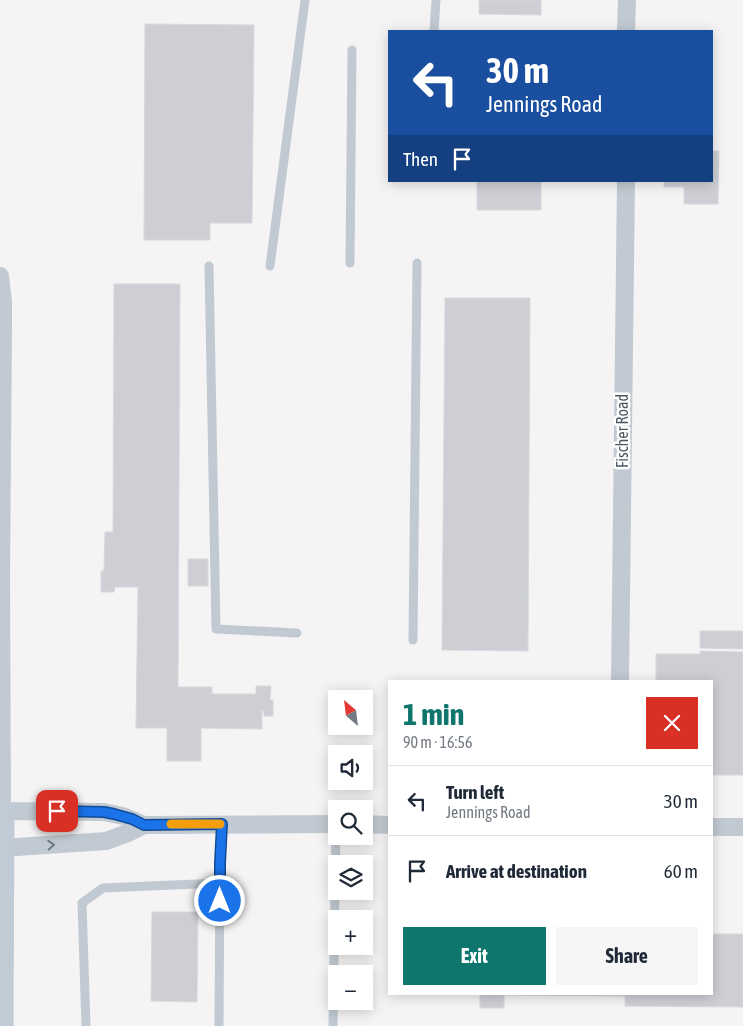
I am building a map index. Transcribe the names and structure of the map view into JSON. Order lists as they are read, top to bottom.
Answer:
{
  "streets": {
    "street": ["Fischer Road"]
  },
  "north": "top left",
  "page": {
    "turn": ["30 m", "Jennings Road"],
    "then": "Then",
    "heading": ["1 min", "90 m · 16:56"],
    "map_buttons": ["+", "−"],
    "list": [
      {
        "name": "Turn left",
        "note": "Jennings Road",
        "value": "30 m"
      },
      {
        "name": "Arrive at destination",
        "value": "60 m"
      }
    ],
    "buttons": ["Exit", "Share"]
  }
}
